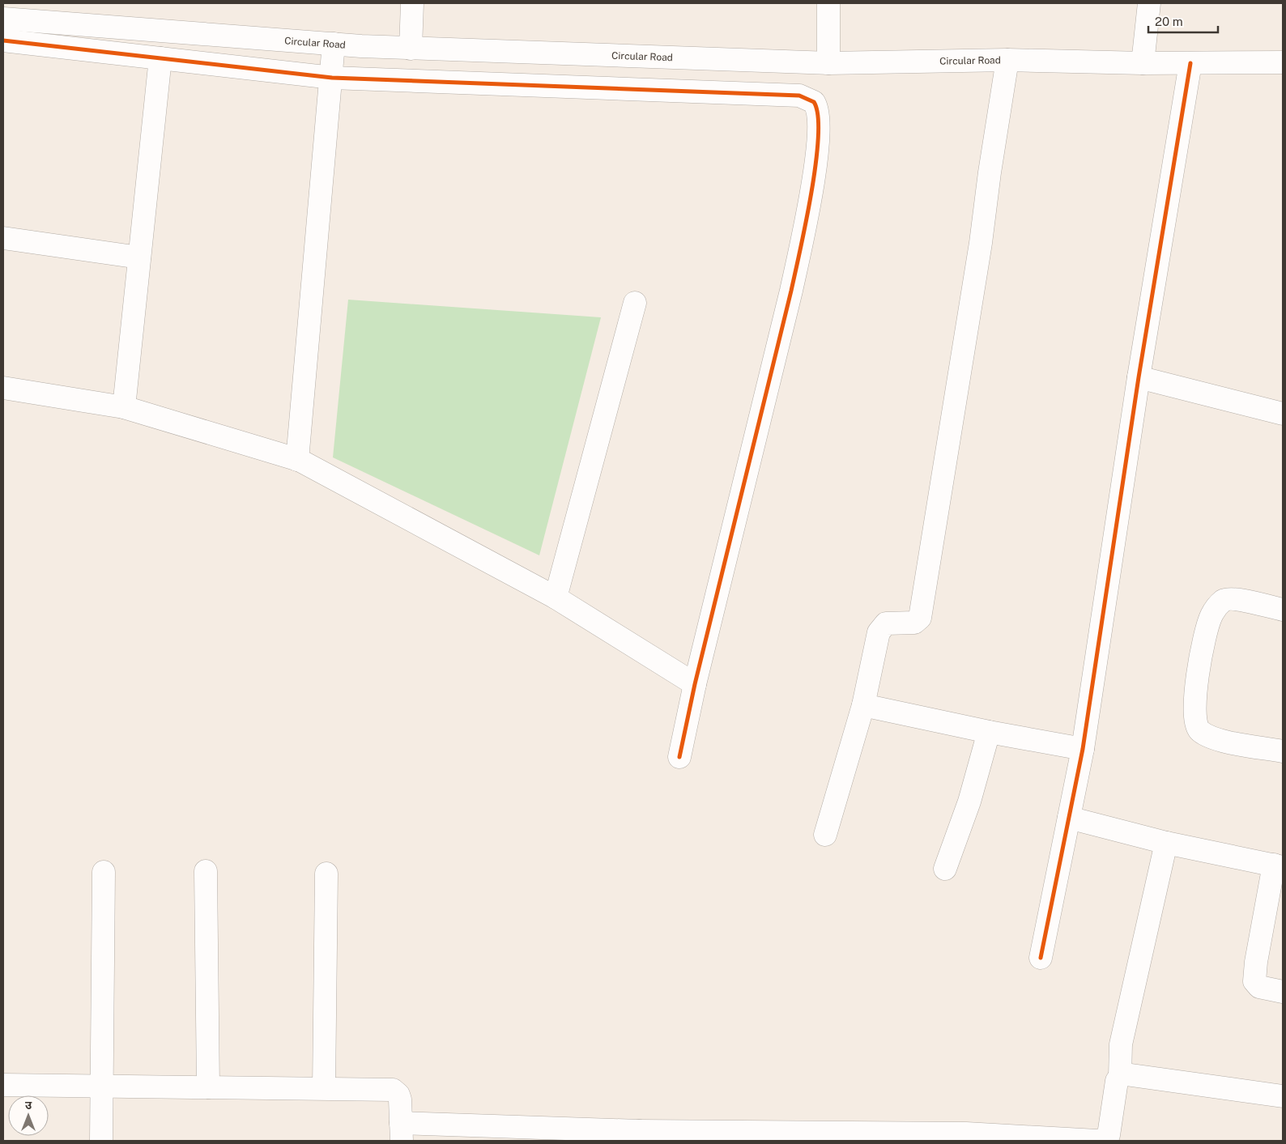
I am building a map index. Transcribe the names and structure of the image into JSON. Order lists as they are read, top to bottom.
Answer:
{
  "streets": {
    "street": ["Circular Road"]
  },
  "scale_bar": "20 m",
  "north": "top"
}
